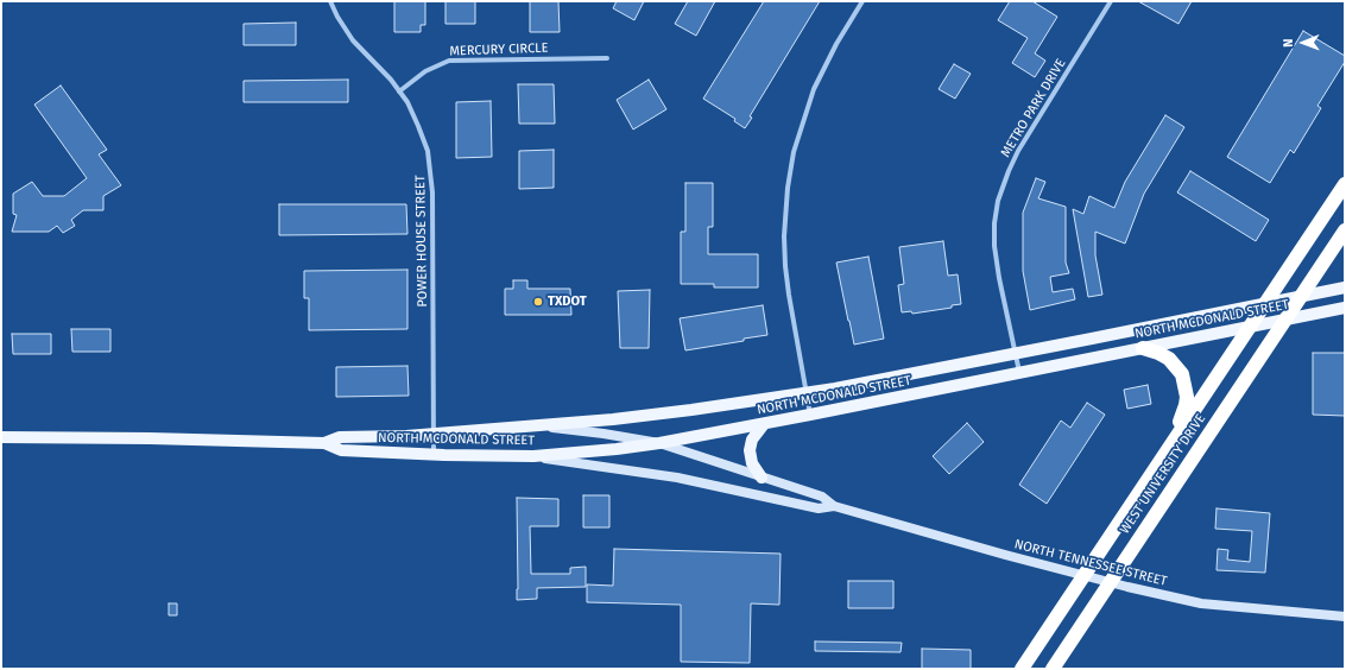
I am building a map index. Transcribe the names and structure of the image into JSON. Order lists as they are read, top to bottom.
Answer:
{
  "streets": {
    "highway": ["WEST UNIVERSITY DRIVE"],
    "main road": ["NORTH MCDONALD STREET"],
    "street": [
      "MERCURY CIRCLE",
      "METRO PARK DRIVE",
      "POWER HOUSE STREET",
      "NORTH TENNESSEE STREET"
    ]
  },
  "crossings": [
    ["MERCURY CIRCLE", "POWER HOUSE STREET"],
    ["METRO PARK DRIVE", "NORTH MCDONALD STREET"],
    ["POWER HOUSE STREET", "NORTH MCDONALD STREET"],
    ["NORTH MCDONALD STREET", "WEST UNIVERSITY DRIVE"],
    ["WEST UNIVERSITY DRIVE", "NORTH TENNESSEE STREET"]
  ],
  "places": ["TXDOT"],
  "north": "left"
}
